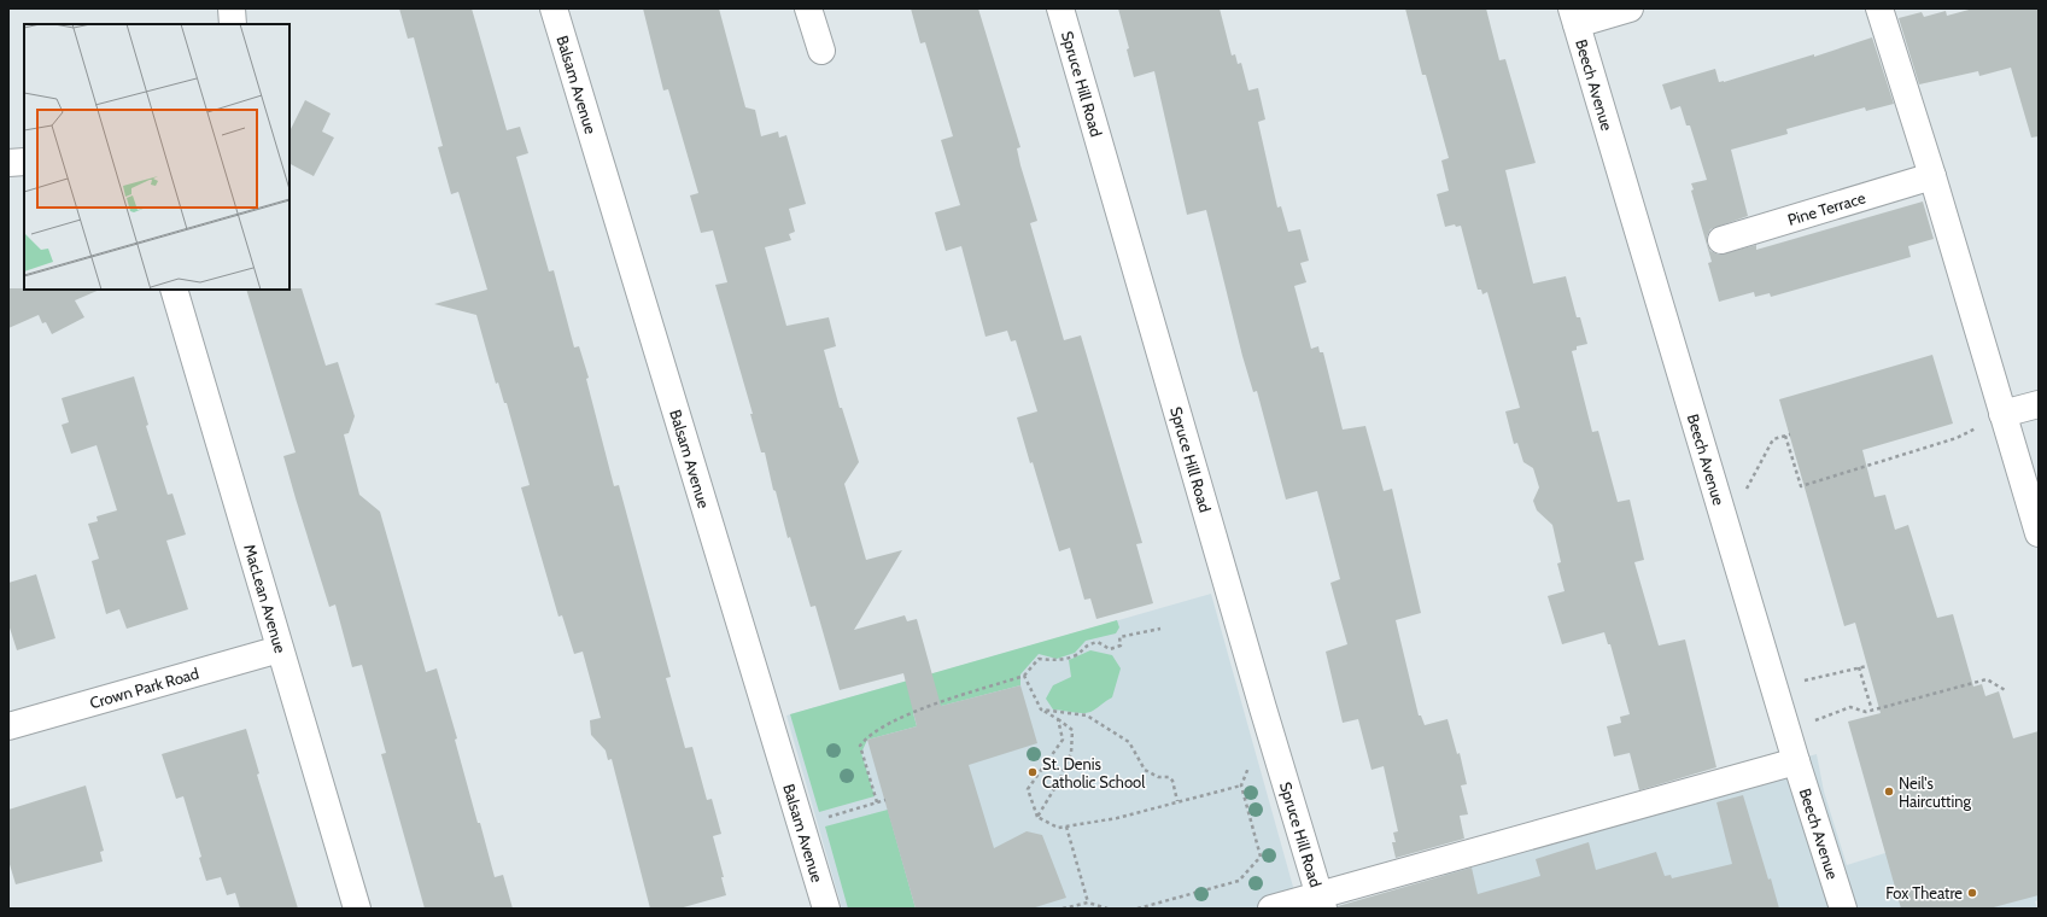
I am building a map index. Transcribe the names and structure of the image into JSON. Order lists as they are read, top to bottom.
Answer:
{
  "streets": {
    "street": [
      "Spruce Hill Road",
      "Balsam Avenue",
      "Beech Avenue",
      "Pine Terrace",
      "MacLean Avenue",
      "Crown Park Road"
    ]
  },
  "crossings": [
    ["MacLean Avenue", "Crown Park Road"]
  ],
  "places": ["St. Denis Catholic School", "Neil's Haircutting", "Fox Theatre"]
}
